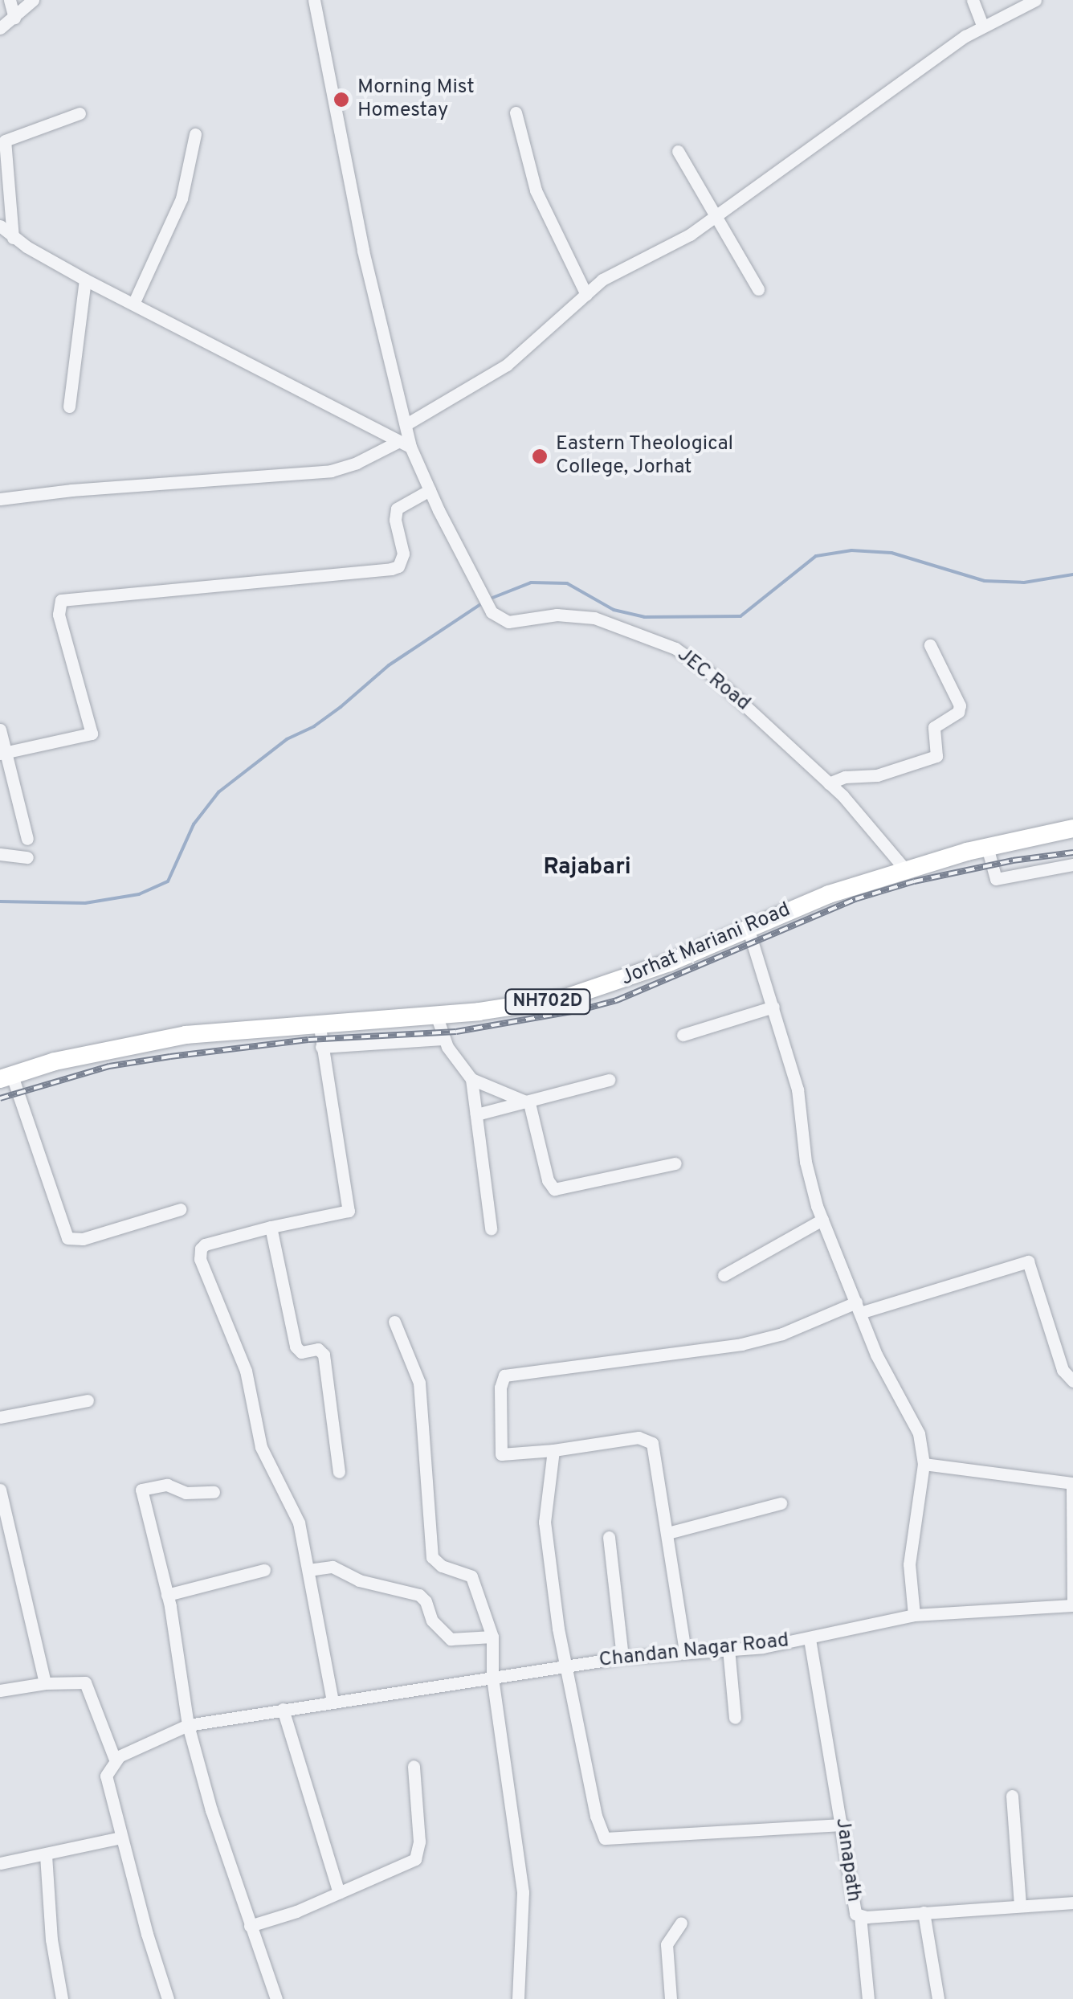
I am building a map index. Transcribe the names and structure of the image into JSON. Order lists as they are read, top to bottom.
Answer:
{
  "streets": {
    "highway": ["Jorhat Mariani Road", "NH702D"],
    "street": ["JEC Road", "Chandan Nagar Road", "Janapath"]
  },
  "crossings": [
    ["JEC Road", "Jorhat Mariani Road"],
    ["Chandan Nagar Road", "Janapath"]
  ],
  "districts": ["Rajabari"],
  "places": ["Morning Mist Homestay", "Eastern Theological College, Jorhat"]
}
